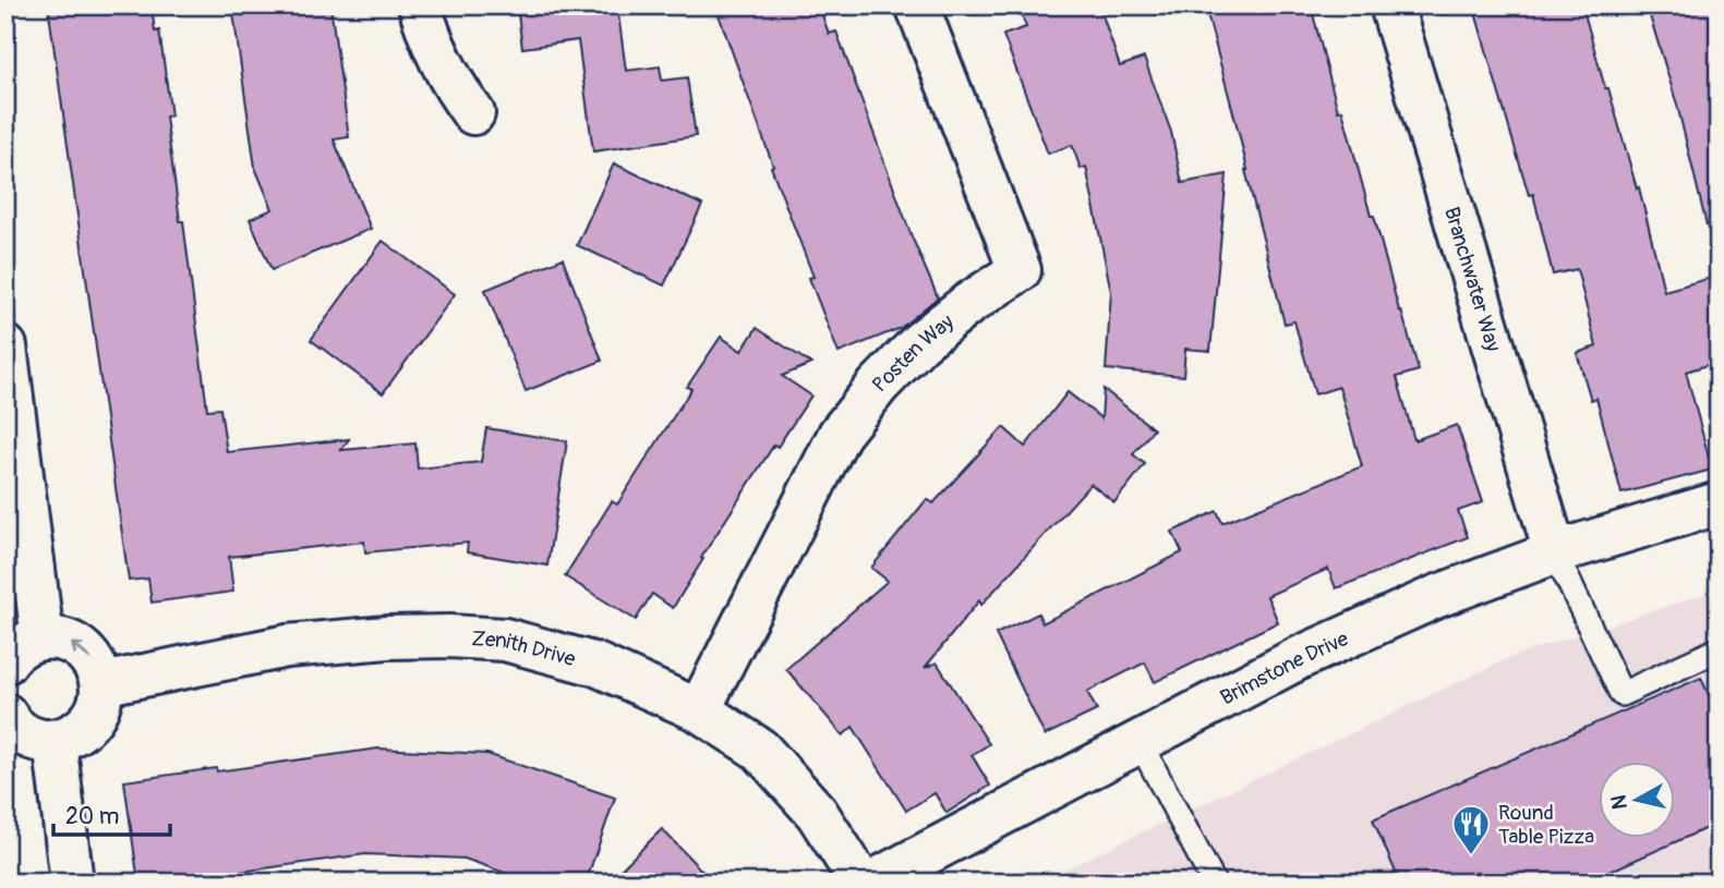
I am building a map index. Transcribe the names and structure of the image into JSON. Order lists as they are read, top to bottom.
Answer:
{
  "streets": {
    "street": [
      "Branchwater Way",
      "Posten Way",
      "Zenith Drive",
      "Brimstone Drive"
    ]
  },
  "crossings": [
    ["Branchwater Way", "Brimstone Drive"],
    ["Posten Way", "Zenith Drive"]
  ],
  "places": {
    "restaurant": ["Round Table Pizza"]
  },
  "scale_bar": "20 m",
  "north": "left"
}
